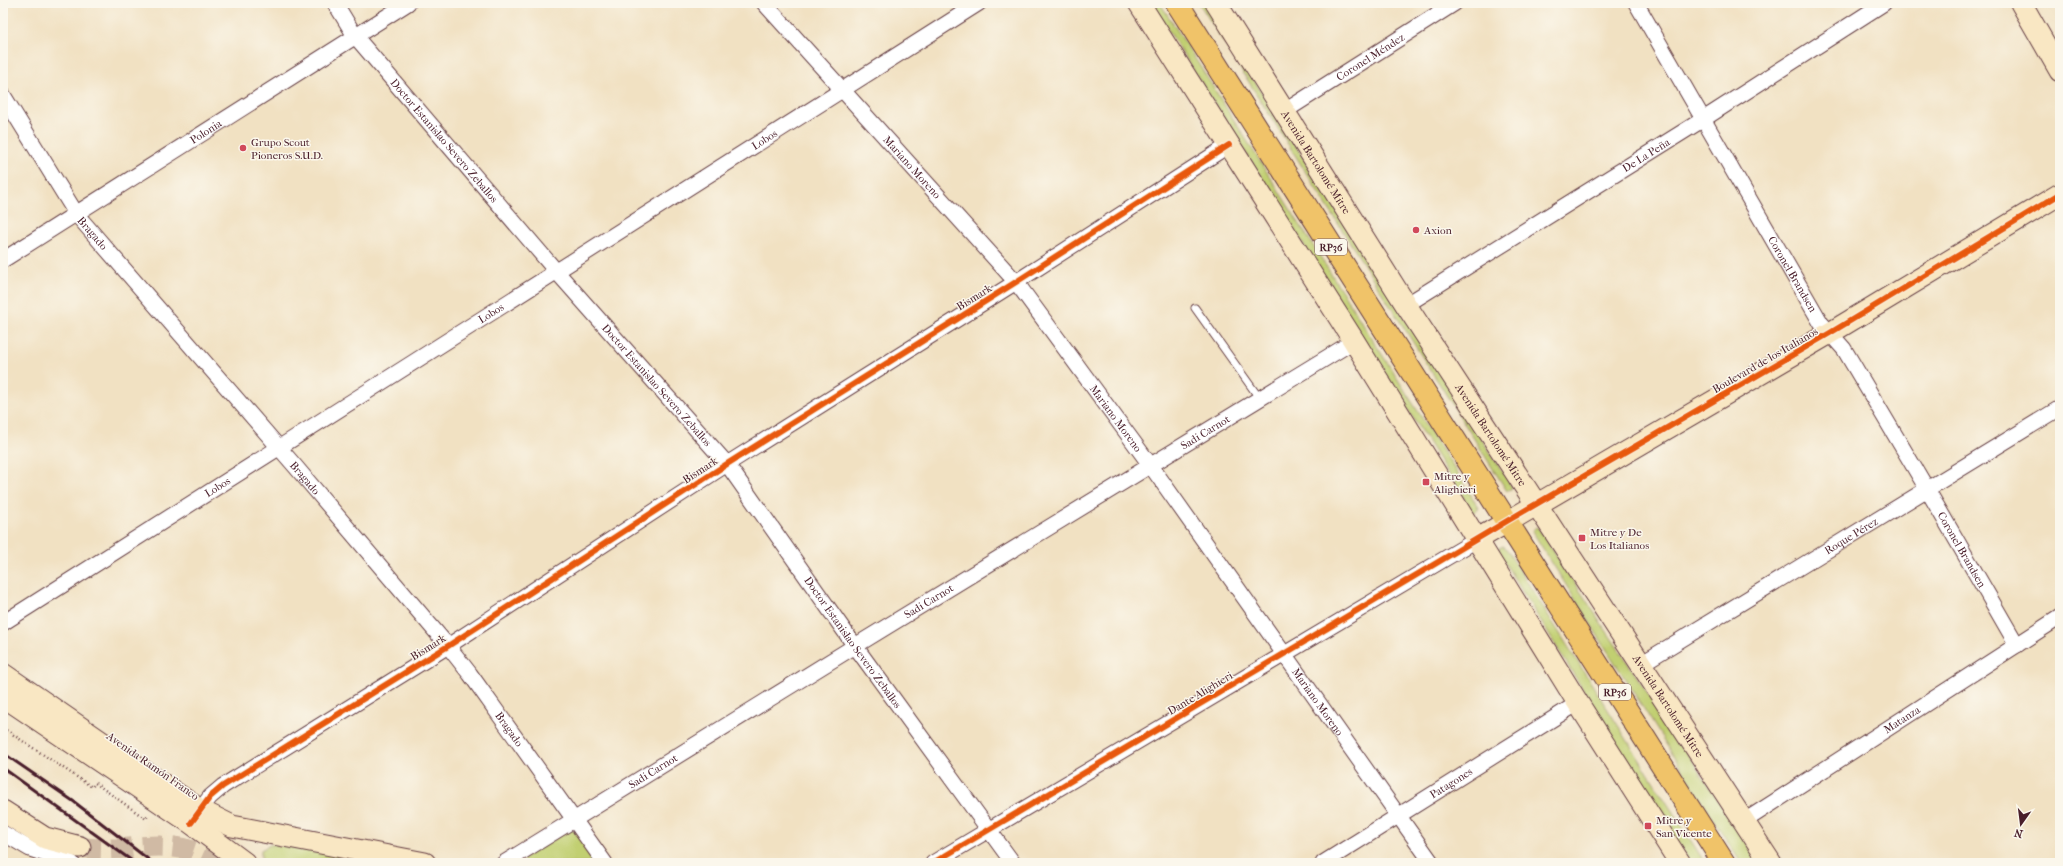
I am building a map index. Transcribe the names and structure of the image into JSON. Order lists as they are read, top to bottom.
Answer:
{
  "streets": {
    "main road": ["RP36"],
    "street": [
      "Coronel Méndez",
      "Polonia",
      "Lobos",
      "Doctor Estanislao Severo Zeballos",
      "De La Peña",
      "Avenida Bartolomé Mitre",
      "Mariano Moreno",
      "Bragado",
      "Coronel Brandsen",
      "Bismark",
      "Boulevard de los Italianos",
      "Sadi Carnot",
      "Roque Pérez",
      "Dante Alighieri",
      "Matanza",
      "Avenida Ramón Franco",
      "Patagones"
    ]
  },
  "crossings": [
    ["Coronel Méndez", "Avenida Bartolomé Mitre"],
    ["Polonia", "Doctor Estanislao Severo Zeballos"],
    ["Polonia", "Bragado"],
    ["Lobos", "Doctor Estanislao Severo Zeballos"],
    ["Lobos", "Mariano Moreno"],
    ["Lobos", "Bragado"],
    ["Doctor Estanislao Severo Zeballos", "Bismark"],
    ["Doctor Estanislao Severo Zeballos", "Sadi Carnot"],
    ["Doctor Estanislao Severo Zeballos", "Dante Alighieri"],
    ["De La Peña", "Avenida Bartolomé Mitre"],
    ["De La Peña", "Coronel Brandsen"],
    ["Avenida Bartolomé Mitre", "Boulevard de los Italianos"],
    ["Avenida Bartolomé Mitre", "Roque Pérez"],
    ["Avenida Bartolomé Mitre", "Matanza"],
    ["Mariano Moreno", "Bismark"],
    ["Mariano Moreno", "Sadi Carnot"],
    ["Mariano Moreno", "Dante Alighieri"],
    ["Mariano Moreno", "Patagones"],
    ["Bragado", "Bismark"],
    ["Bragado", "Sadi Carnot"],
    ["RP36", "Boulevard de los Italianos"],
    ["Coronel Brandsen", "Boulevard de los Italianos"],
    ["Coronel Brandsen", "Roque Pérez"],
    ["Coronel Brandsen", "Matanza"],
    ["Bismark", "Avenida Ramón Franco"],
    ["Boulevard de los Italianos", "Dante Alighieri"]
  ],
  "places": {
    "other": ["Grupo Scout Pioneros S.U.D.", "Axion"],
    "transit": ["Mitre y Alighieri", "Mitre y De Los Italianos", "Mitre y San Vicente"]
  },
  "north": "bottom"
}
